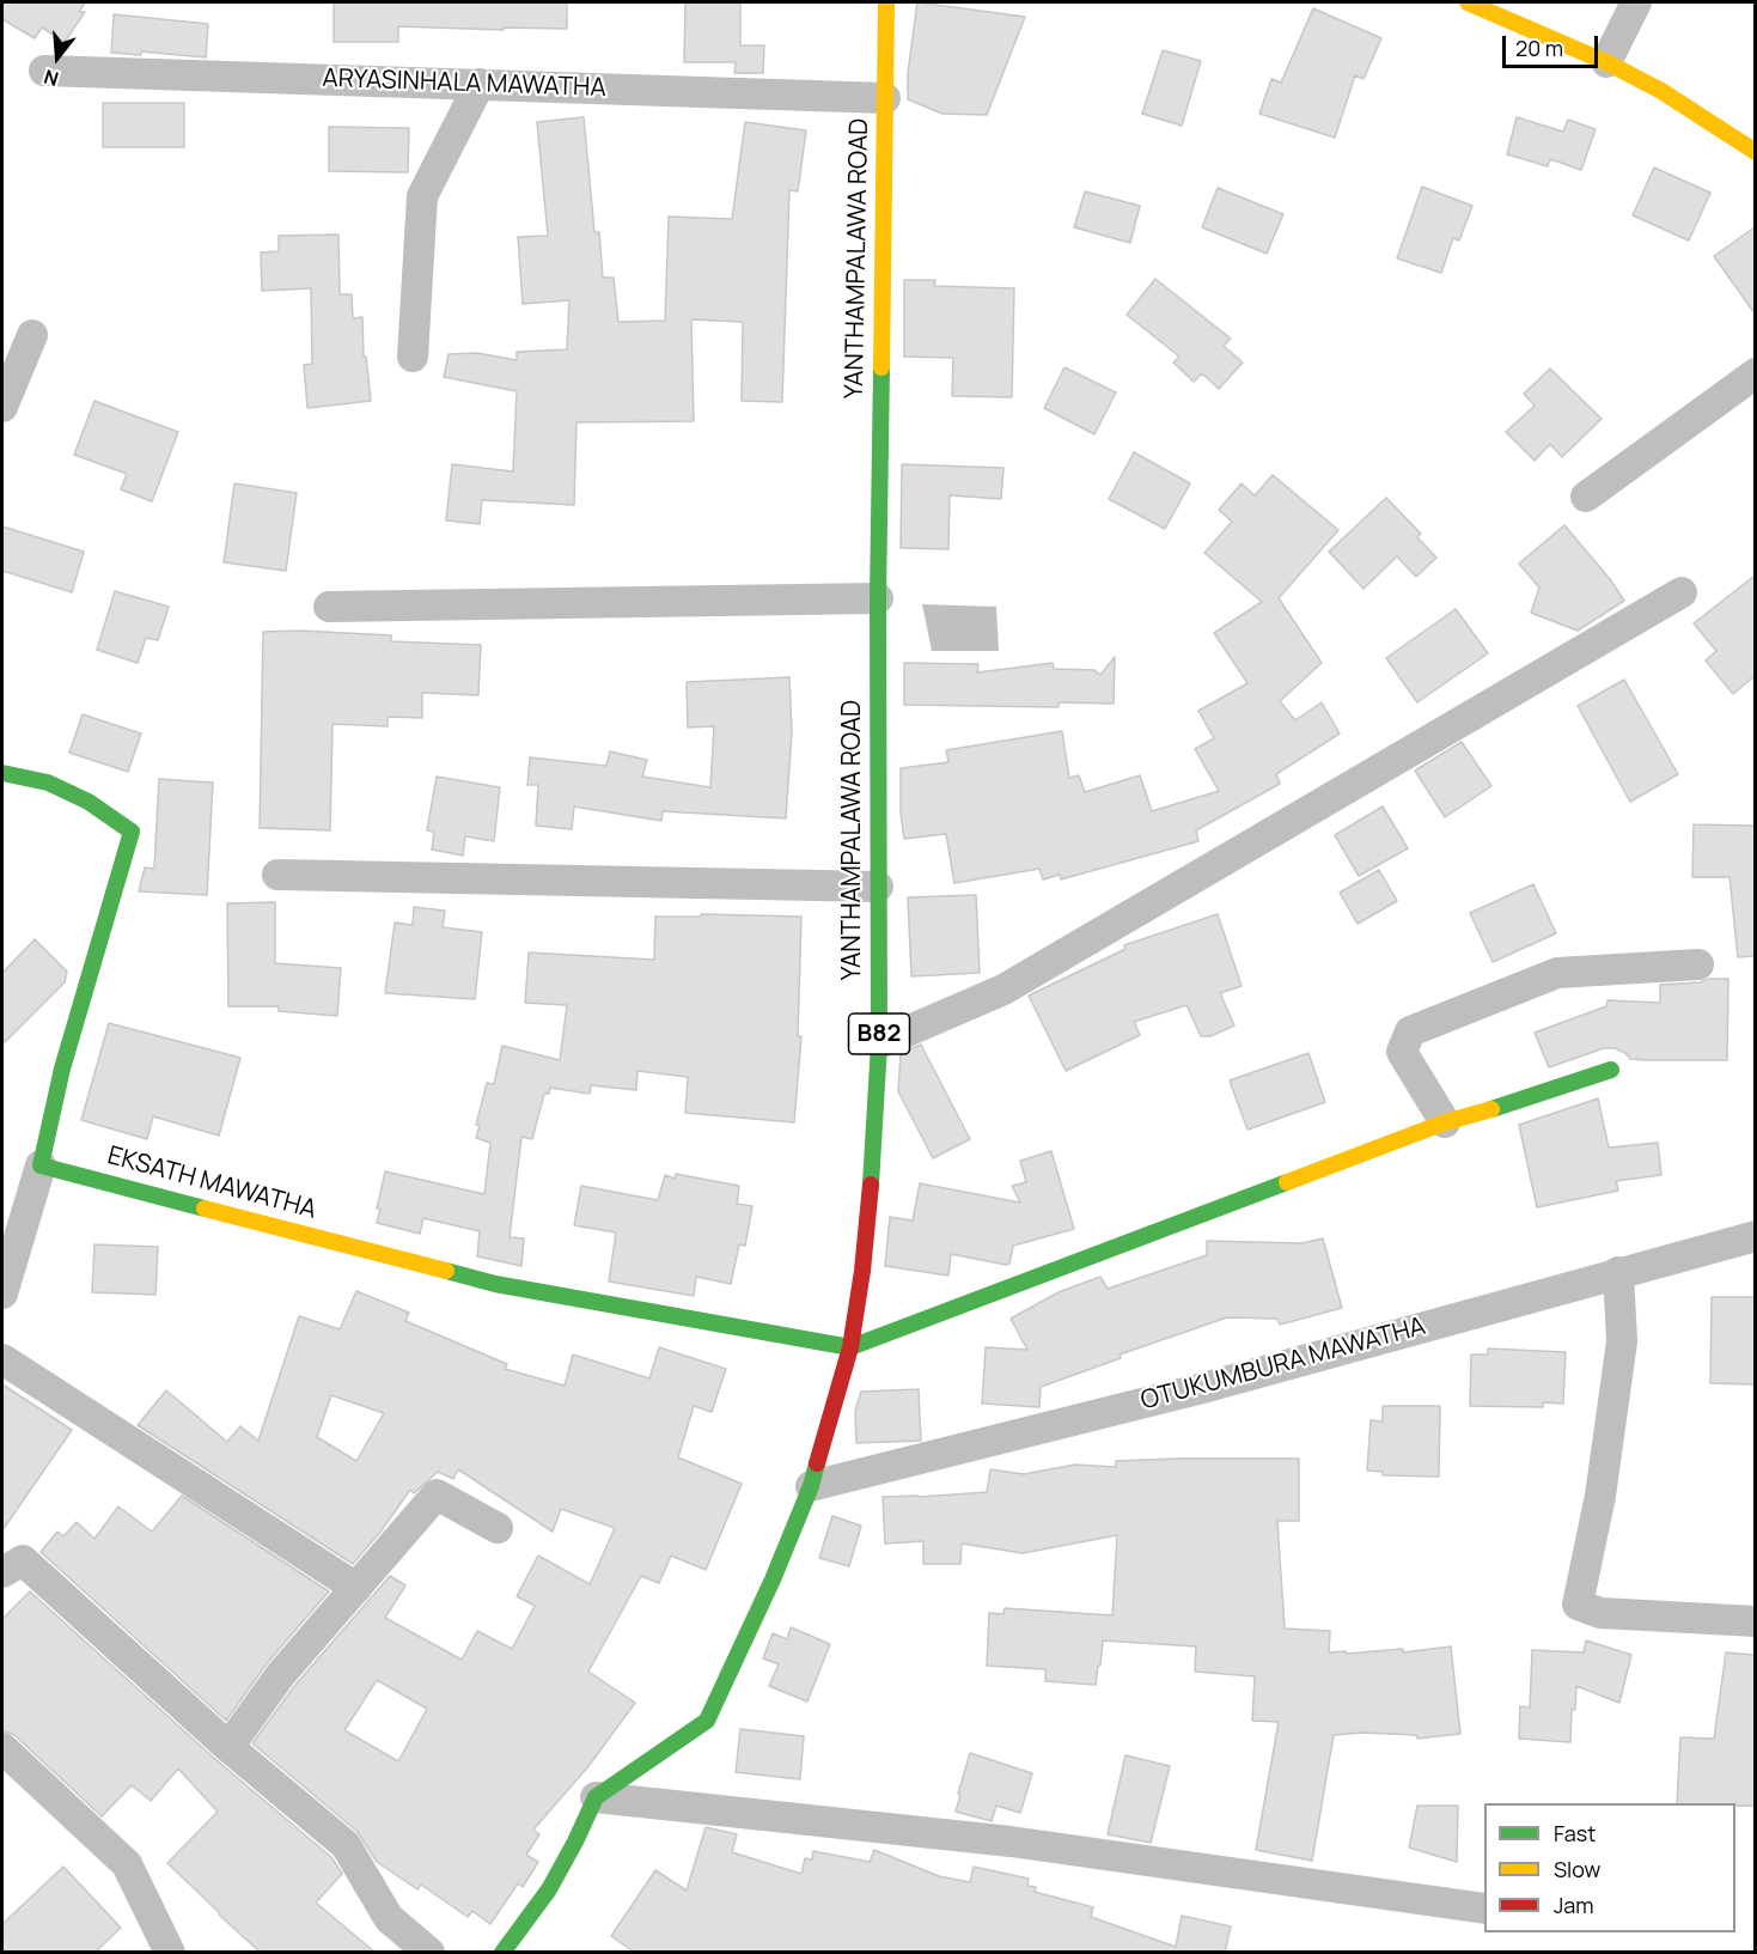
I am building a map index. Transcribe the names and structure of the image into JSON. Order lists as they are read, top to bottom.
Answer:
{
  "streets": {
    "street": [
      "ARYASINHALA MAWATHA",
      "YANTHAMPALAWA ROAD",
      "B82",
      "EKSATH MAWATHA",
      "OTUKUMBURA MAWATHA"
    ]
  },
  "crossings": [
    ["ARYASINHALA MAWATHA", "YANTHAMPALAWA ROAD"],
    ["YANTHAMPALAWA ROAD", "EKSATH MAWATHA"],
    ["YANTHAMPALAWA ROAD", "OTUKUMBURA MAWATHA"]
  ],
  "legend": ["Fast", "Slow", "Jam"],
  "scale_bar": "20 m",
  "north": "bottom"
}
